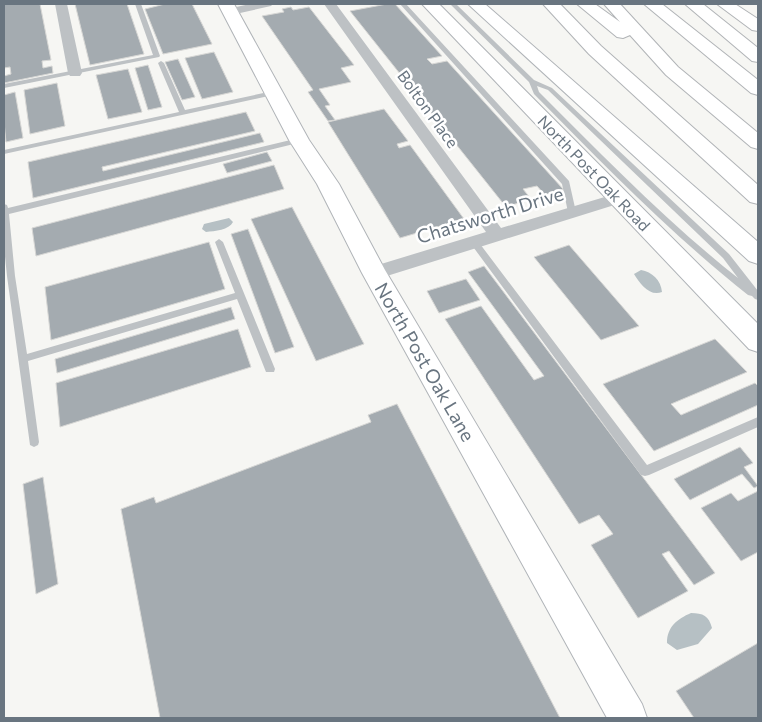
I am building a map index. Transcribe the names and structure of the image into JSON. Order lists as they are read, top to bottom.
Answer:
{
  "streets": {
    "main road": ["North Post Oak Road", "North Post Oak Lane"],
    "street": ["Bolton Place", "Chatsworth Drive"]
  },
  "crossings": [
    ["Bolton Place", "Chatsworth Drive"],
    ["North Post Oak Road", "Chatsworth Drive"],
    ["Chatsworth Drive", "North Post Oak Lane"]
  ]
}
